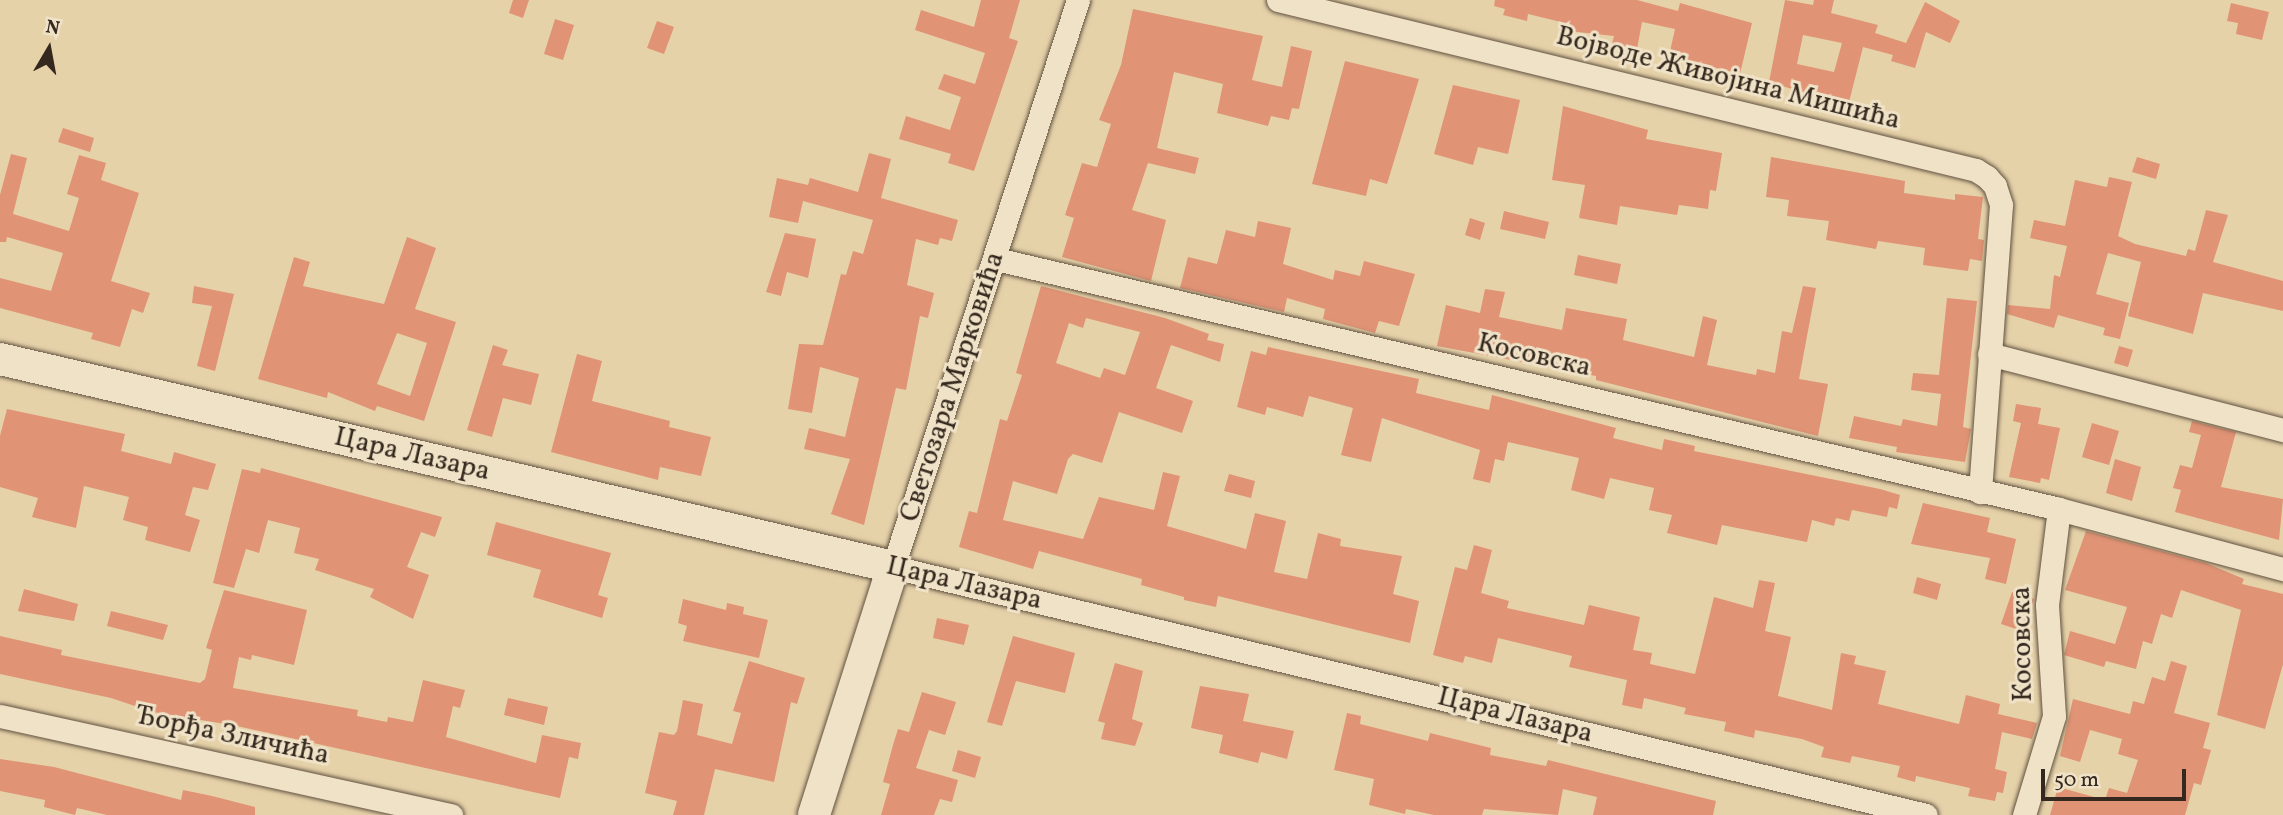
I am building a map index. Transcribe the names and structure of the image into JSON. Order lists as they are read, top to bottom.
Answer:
{
  "streets": {
    "street": [
      "Војводе Живојина Мишића",
      "Косовска",
      "Светозара Марковића",
      "Цара Лазара",
      "Ђорђа Зличића"
    ]
  },
  "crossings": [
    ["Војводе Живојина Мишића", "Косовска"],
    ["Косовска", "Светозара Марковића"],
    ["Светозара Марковића", "Цара Лазара"]
  ],
  "scale_bar": "50 m",
  "north": "top"
}
